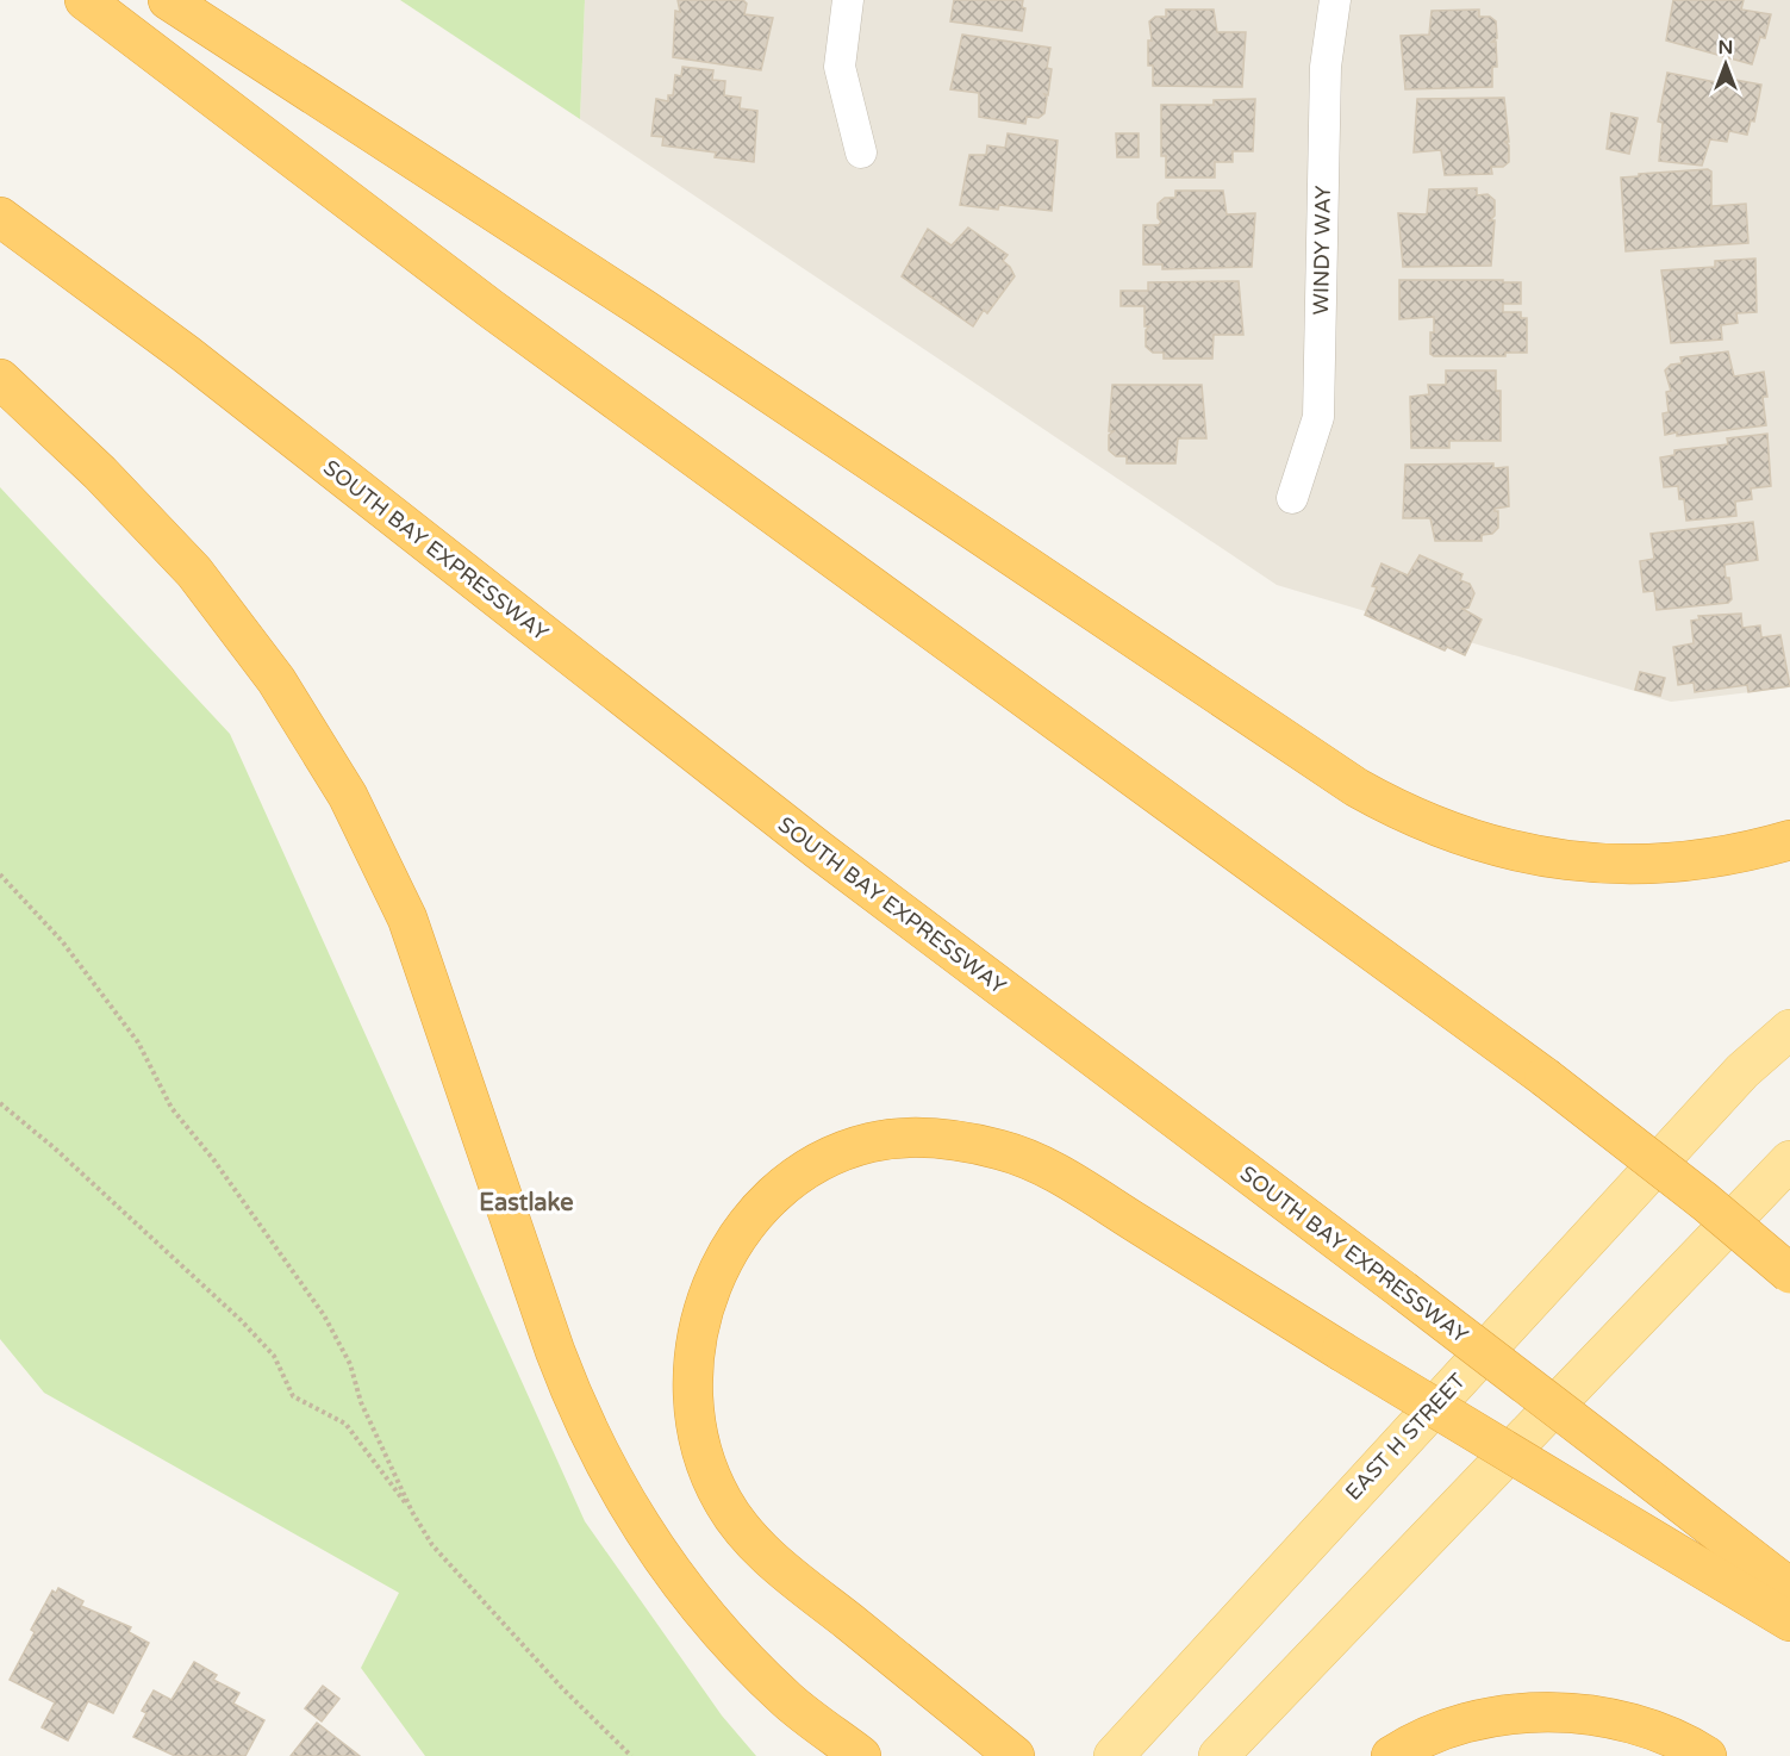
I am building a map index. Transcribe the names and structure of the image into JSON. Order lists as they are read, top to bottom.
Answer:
{
  "streets": {
    "highway": ["SOUTH BAY EXPRESSWAY"],
    "main road": ["EAST H STREET"],
    "street": ["WINDY WAY"]
  },
  "districts": ["Eastlake"],
  "north": "top"
}
